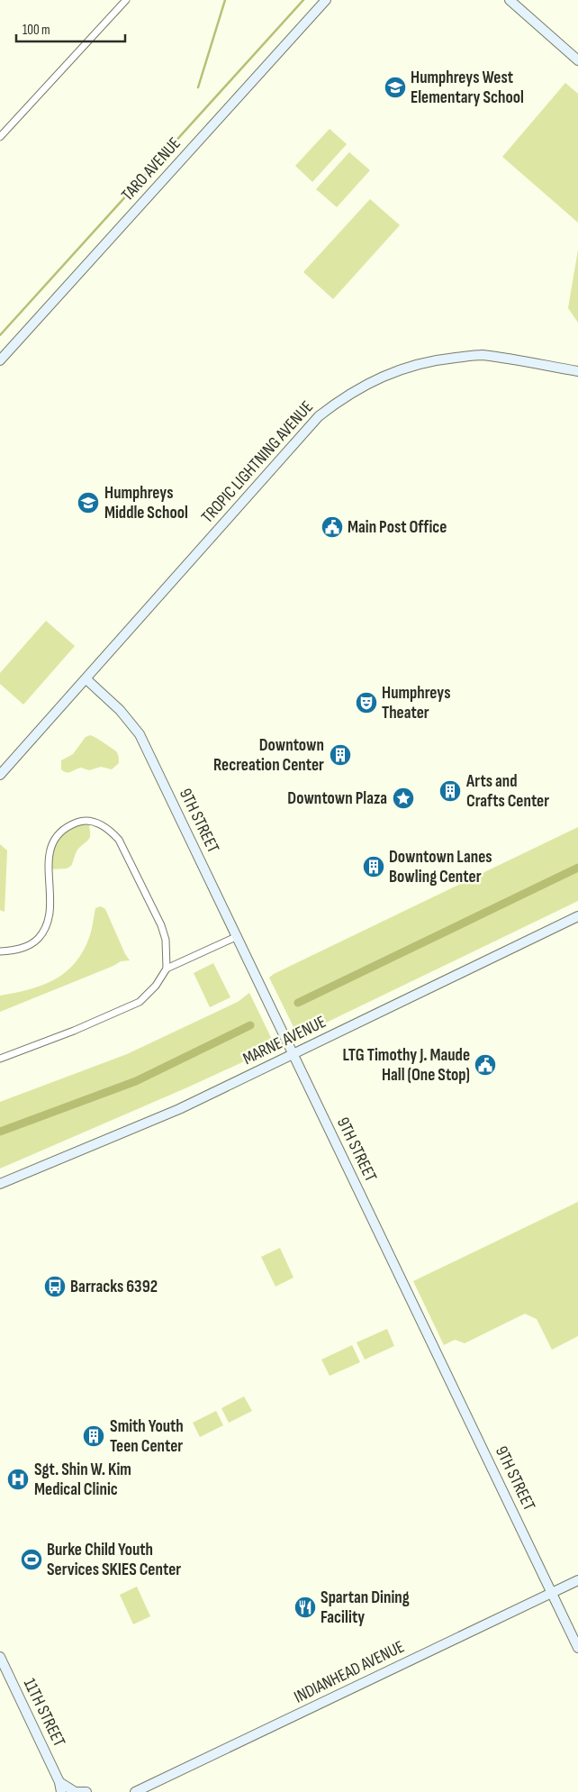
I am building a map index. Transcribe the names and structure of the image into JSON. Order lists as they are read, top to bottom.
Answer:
{
  "streets": {
    "street": [
      "TARO AVENUE",
      "TROPIC LIGHTNING AVENUE",
      "9TH STREET",
      "MARNE AVENUE",
      "INDIANHEAD AVENUE",
      "11TH STREET"
    ]
  },
  "crossings": [
    ["TROPIC LIGHTNING AVENUE", "9TH STREET"],
    ["9TH STREET", "MARNE AVENUE"],
    ["9TH STREET", "INDIANHEAD AVENUE"]
  ],
  "places": {
    "school or university": ["Humphreys West Elementary School", "Humphreys Middle School"],
    "public building": ["Main Post Office", "LTG Timothy J. Maude Hall (One Stop)"],
    "theatre": ["Humphreys Theater"],
    "building": [
      "Downtown Recreation Center",
      "Arts and Crafts Center",
      "Downtown Lanes Bowling Center",
      "Smith Youth Teen Center"
    ],
    "place": ["Downtown Plaza"],
    "bus stop": ["Barracks 6392"],
    "hospital": ["Sgt. Shin W. Kim Medical Clinic"],
    "sports": ["Burke Child Youth Services SKIES Center"],
    "restaurant": ["Spartan Dining Facility"]
  },
  "scale_bar": "100 m"
}
